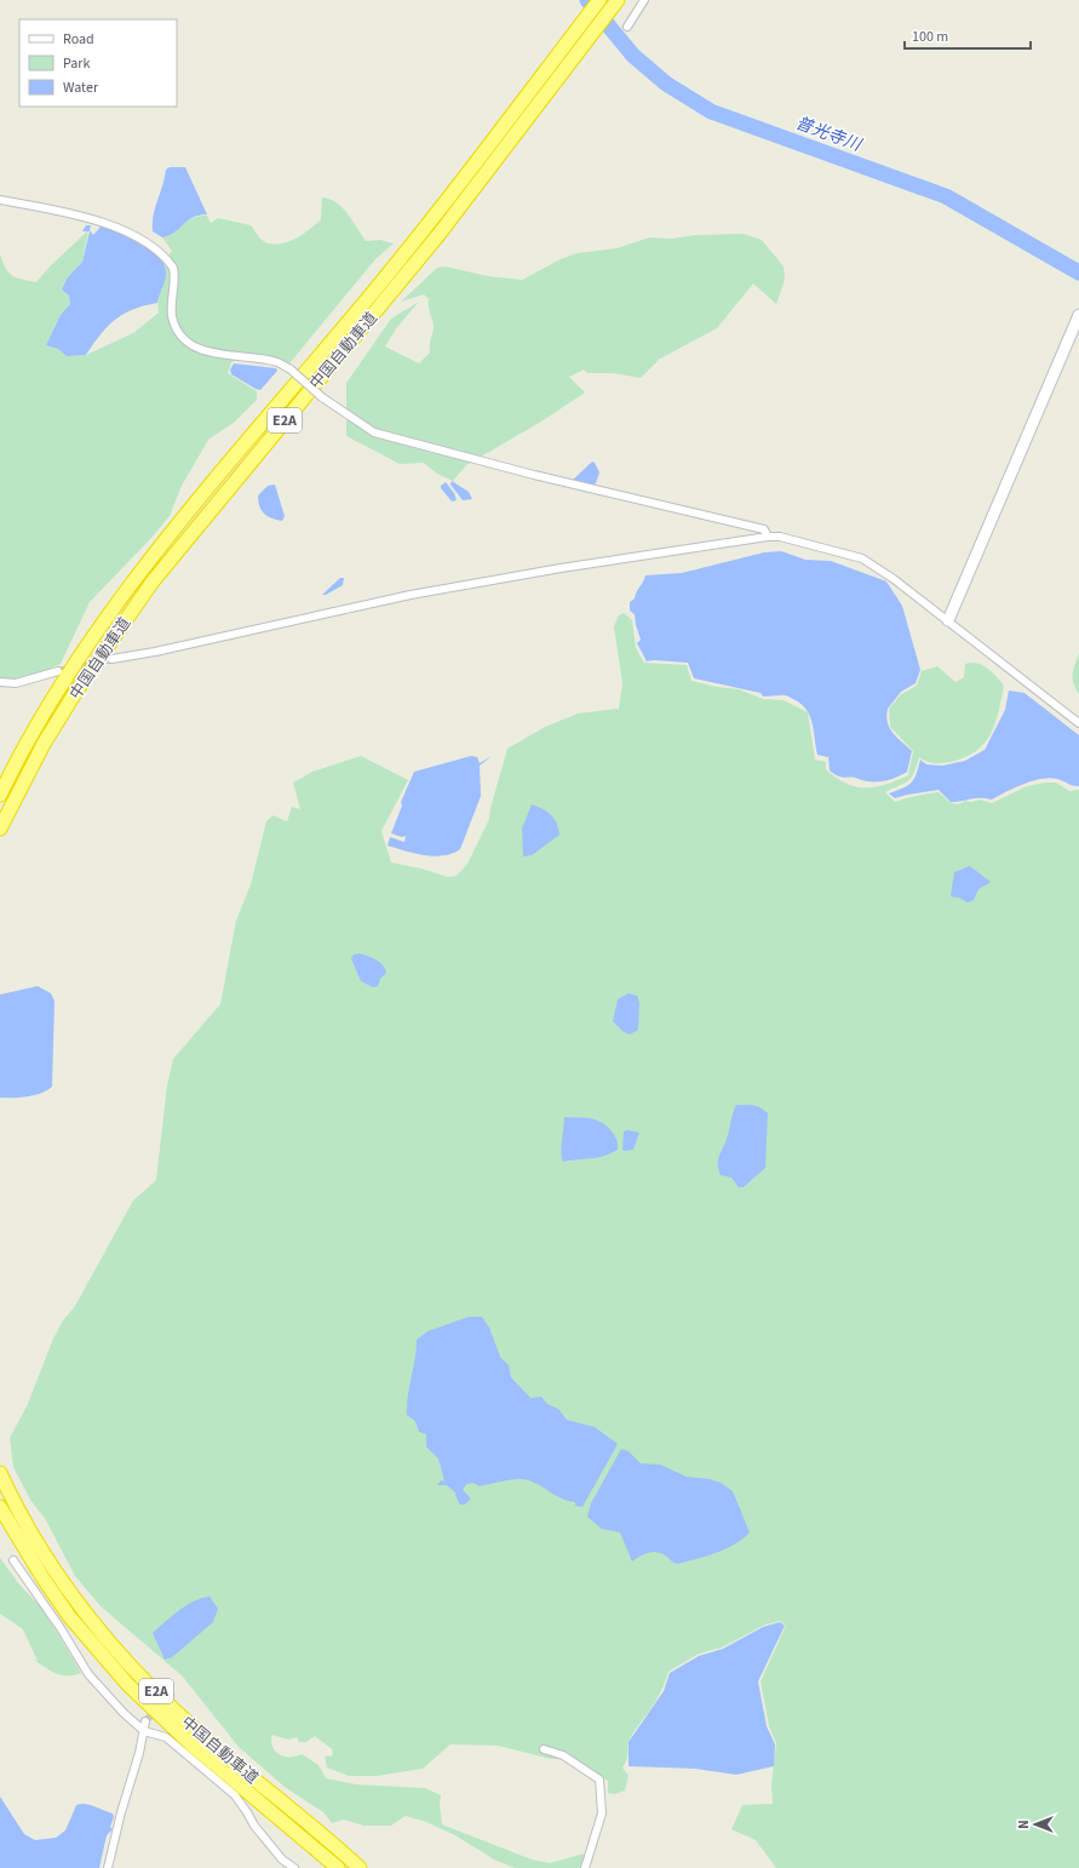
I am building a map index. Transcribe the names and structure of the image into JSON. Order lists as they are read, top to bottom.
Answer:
{
  "streets": {
    "highway": ["中国自動車道", "E2A"]
  },
  "water": ["普光寺川"],
  "legend": ["Road", "Park", "Water"],
  "scale_bar": "100 m",
  "north": "left"
}
